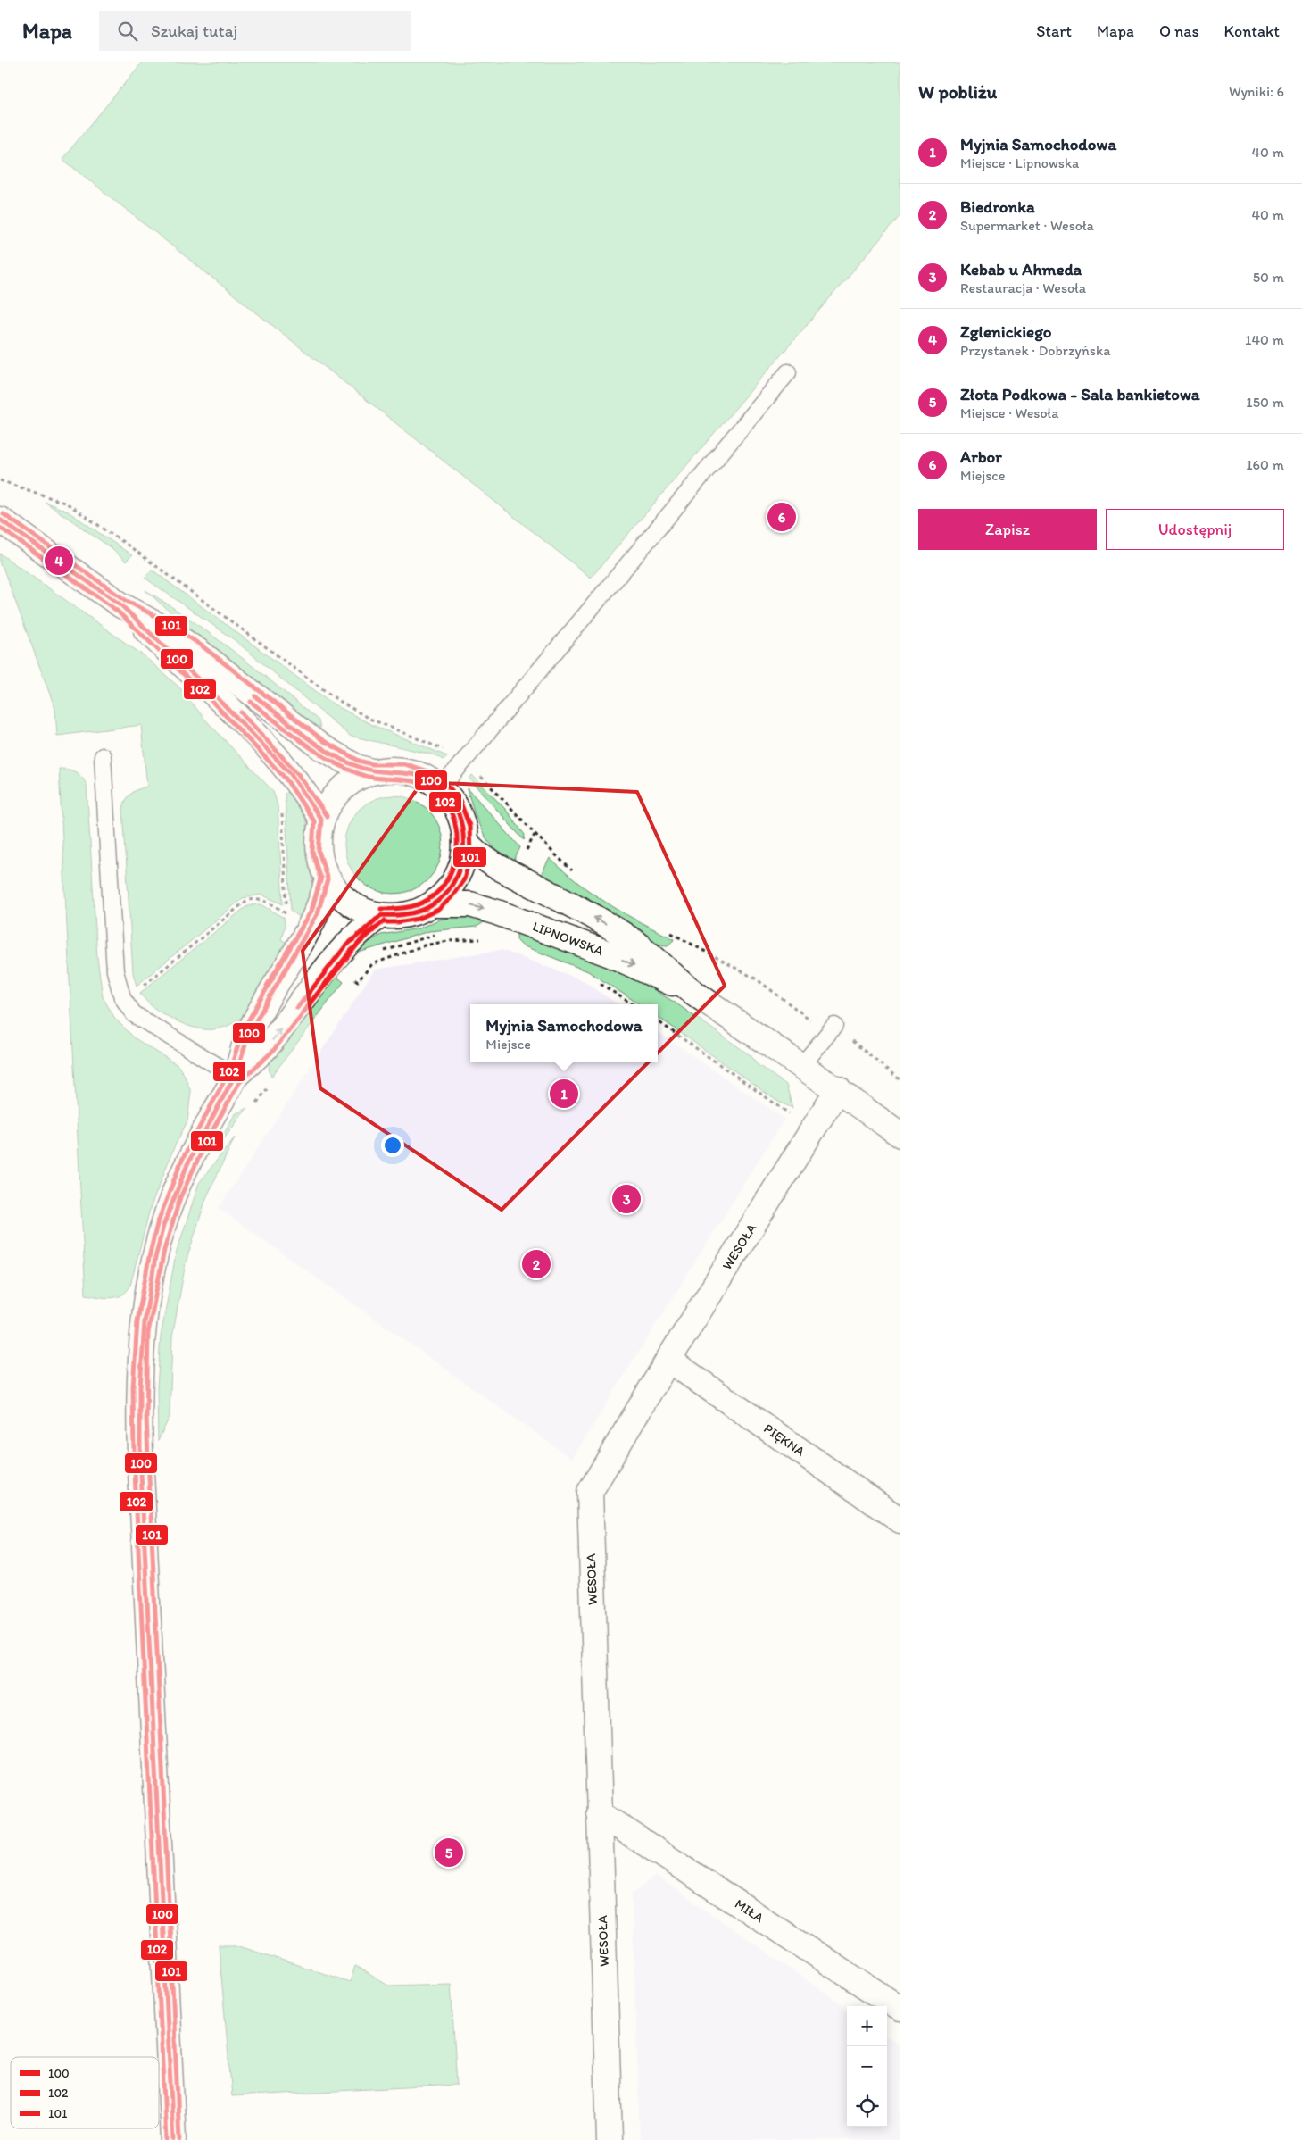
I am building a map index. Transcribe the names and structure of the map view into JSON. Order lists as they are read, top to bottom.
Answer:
{
  "streets": {
    "main road": [
      "LIPNOWSKA",
      "WESOŁA",
      "PIĘKNA",
      "MIŁA"
    ]
  },
  "crossings": [
    ["LIPNOWSKA", "WESOŁA"],
    ["WESOŁA", "PIĘKNA"],
    ["WESOŁA", "MIŁA"]
  ],
  "lines": ["transit line 101", "transit line 100", "transit line 102"],
  "legend": ["100", "102", "101"],
  "page": {
    "header": "Mapa",
    "search": "Szukaj tutaj",
    "nav": [
      "Start",
      "Mapa",
      "O nas",
      "Kontakt"
    ],
    "heading": ["W pobliżu", "Wyniki: 6"],
    "list": [
      {
        "mark": "1",
        "name": "Myjnia Samochodowa",
        "note": "Miejsce · Lipnowska",
        "value": "40 m"
      },
      {
        "mark": "2",
        "name": "Biedronka",
        "note": "Supermarket · Wesoła",
        "value": "40 m"
      },
      {
        "mark": "3",
        "name": "Kebab u Ahmeda",
        "note": "Restauracja · Wesoła",
        "value": "50 m"
      },
      {
        "mark": "4",
        "name": "Zglenickiego",
        "note": "Przystanek · Dobrzyńska",
        "value": "140 m"
      },
      {
        "mark": "5",
        "name": "Złota Podkowa - Sala bankietowa",
        "note": "Miejsce · Wesoła",
        "value": "150 m"
      },
      {
        "mark": "6",
        "name": "Arbor",
        "note": "Miejsce",
        "value": "160 m"
      }
    ],
    "buttons": ["Zapisz", "Udostępnij"],
    "pins": [
      "6",
      "4",
      "1",
      "3",
      "2",
      "5"
    ],
    "popup": ["Myjnia Samochodowa", "Miejsce"],
    "map_buttons": ["+", "−"]
  }
}
